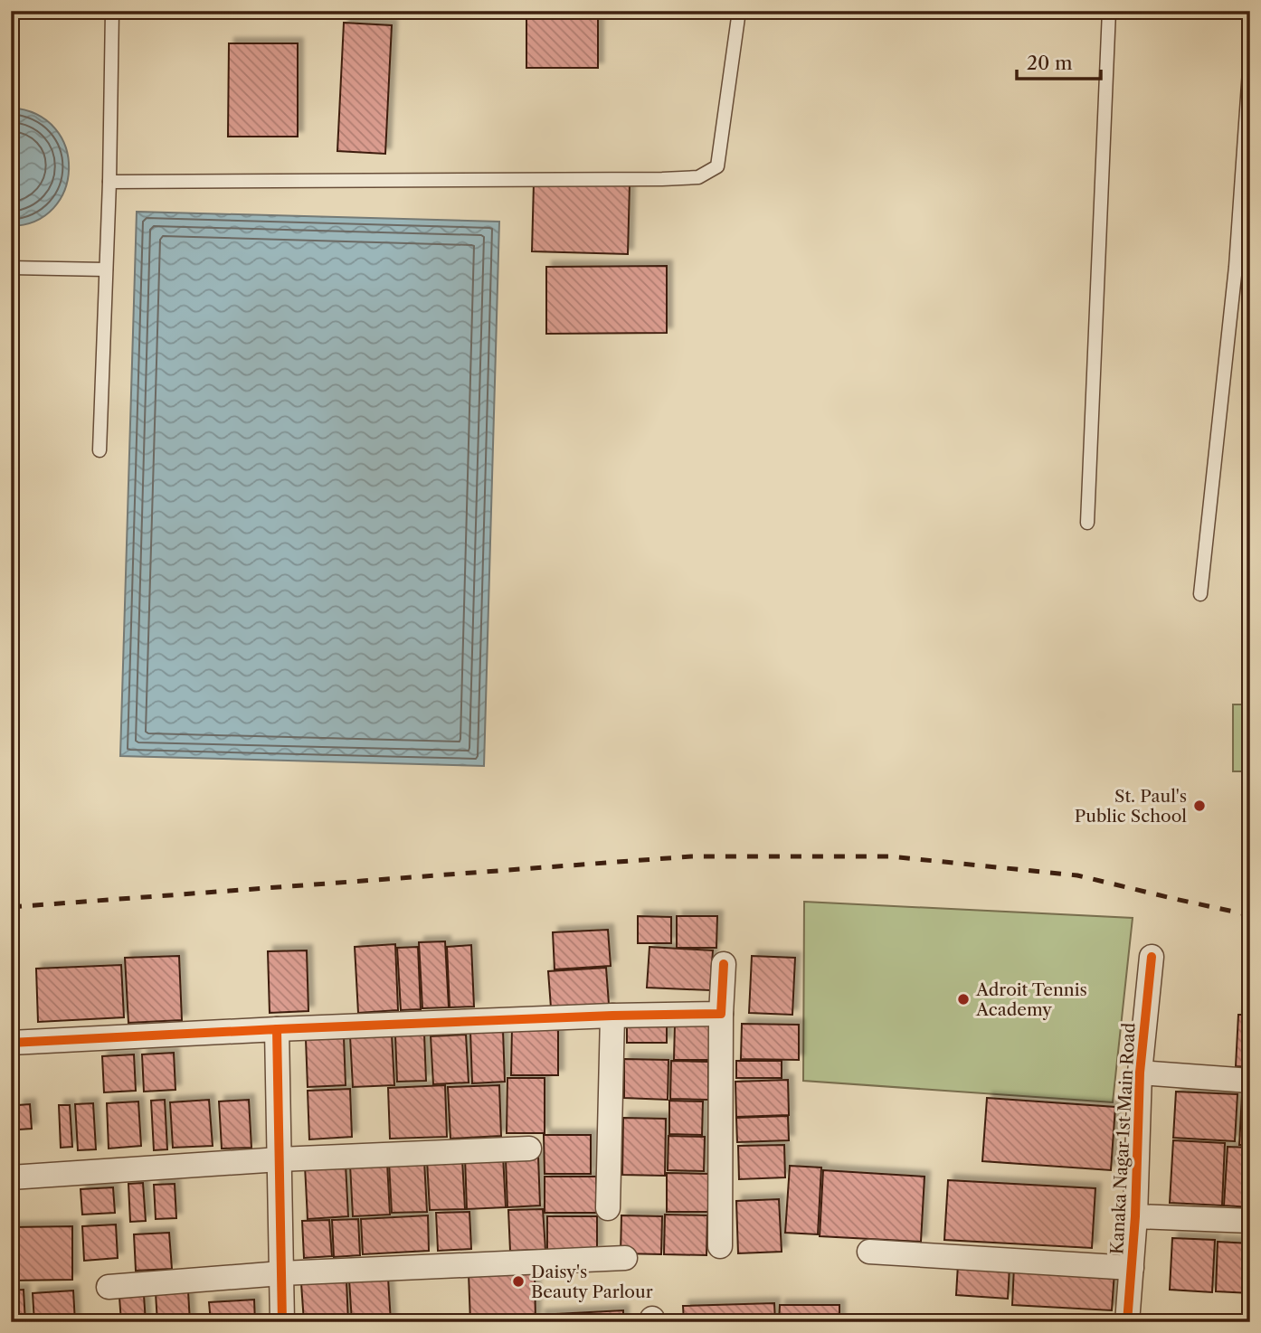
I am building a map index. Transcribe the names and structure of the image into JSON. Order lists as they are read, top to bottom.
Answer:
{
  "streets": {
    "street": ["Kanaka Nagar 1st Main Road"]
  },
  "places": ["St. Paul's Public School", "Adroit Tennis Academy", "Daisy's Beauty Parlour"],
  "scale_bar": "20 m"
}
